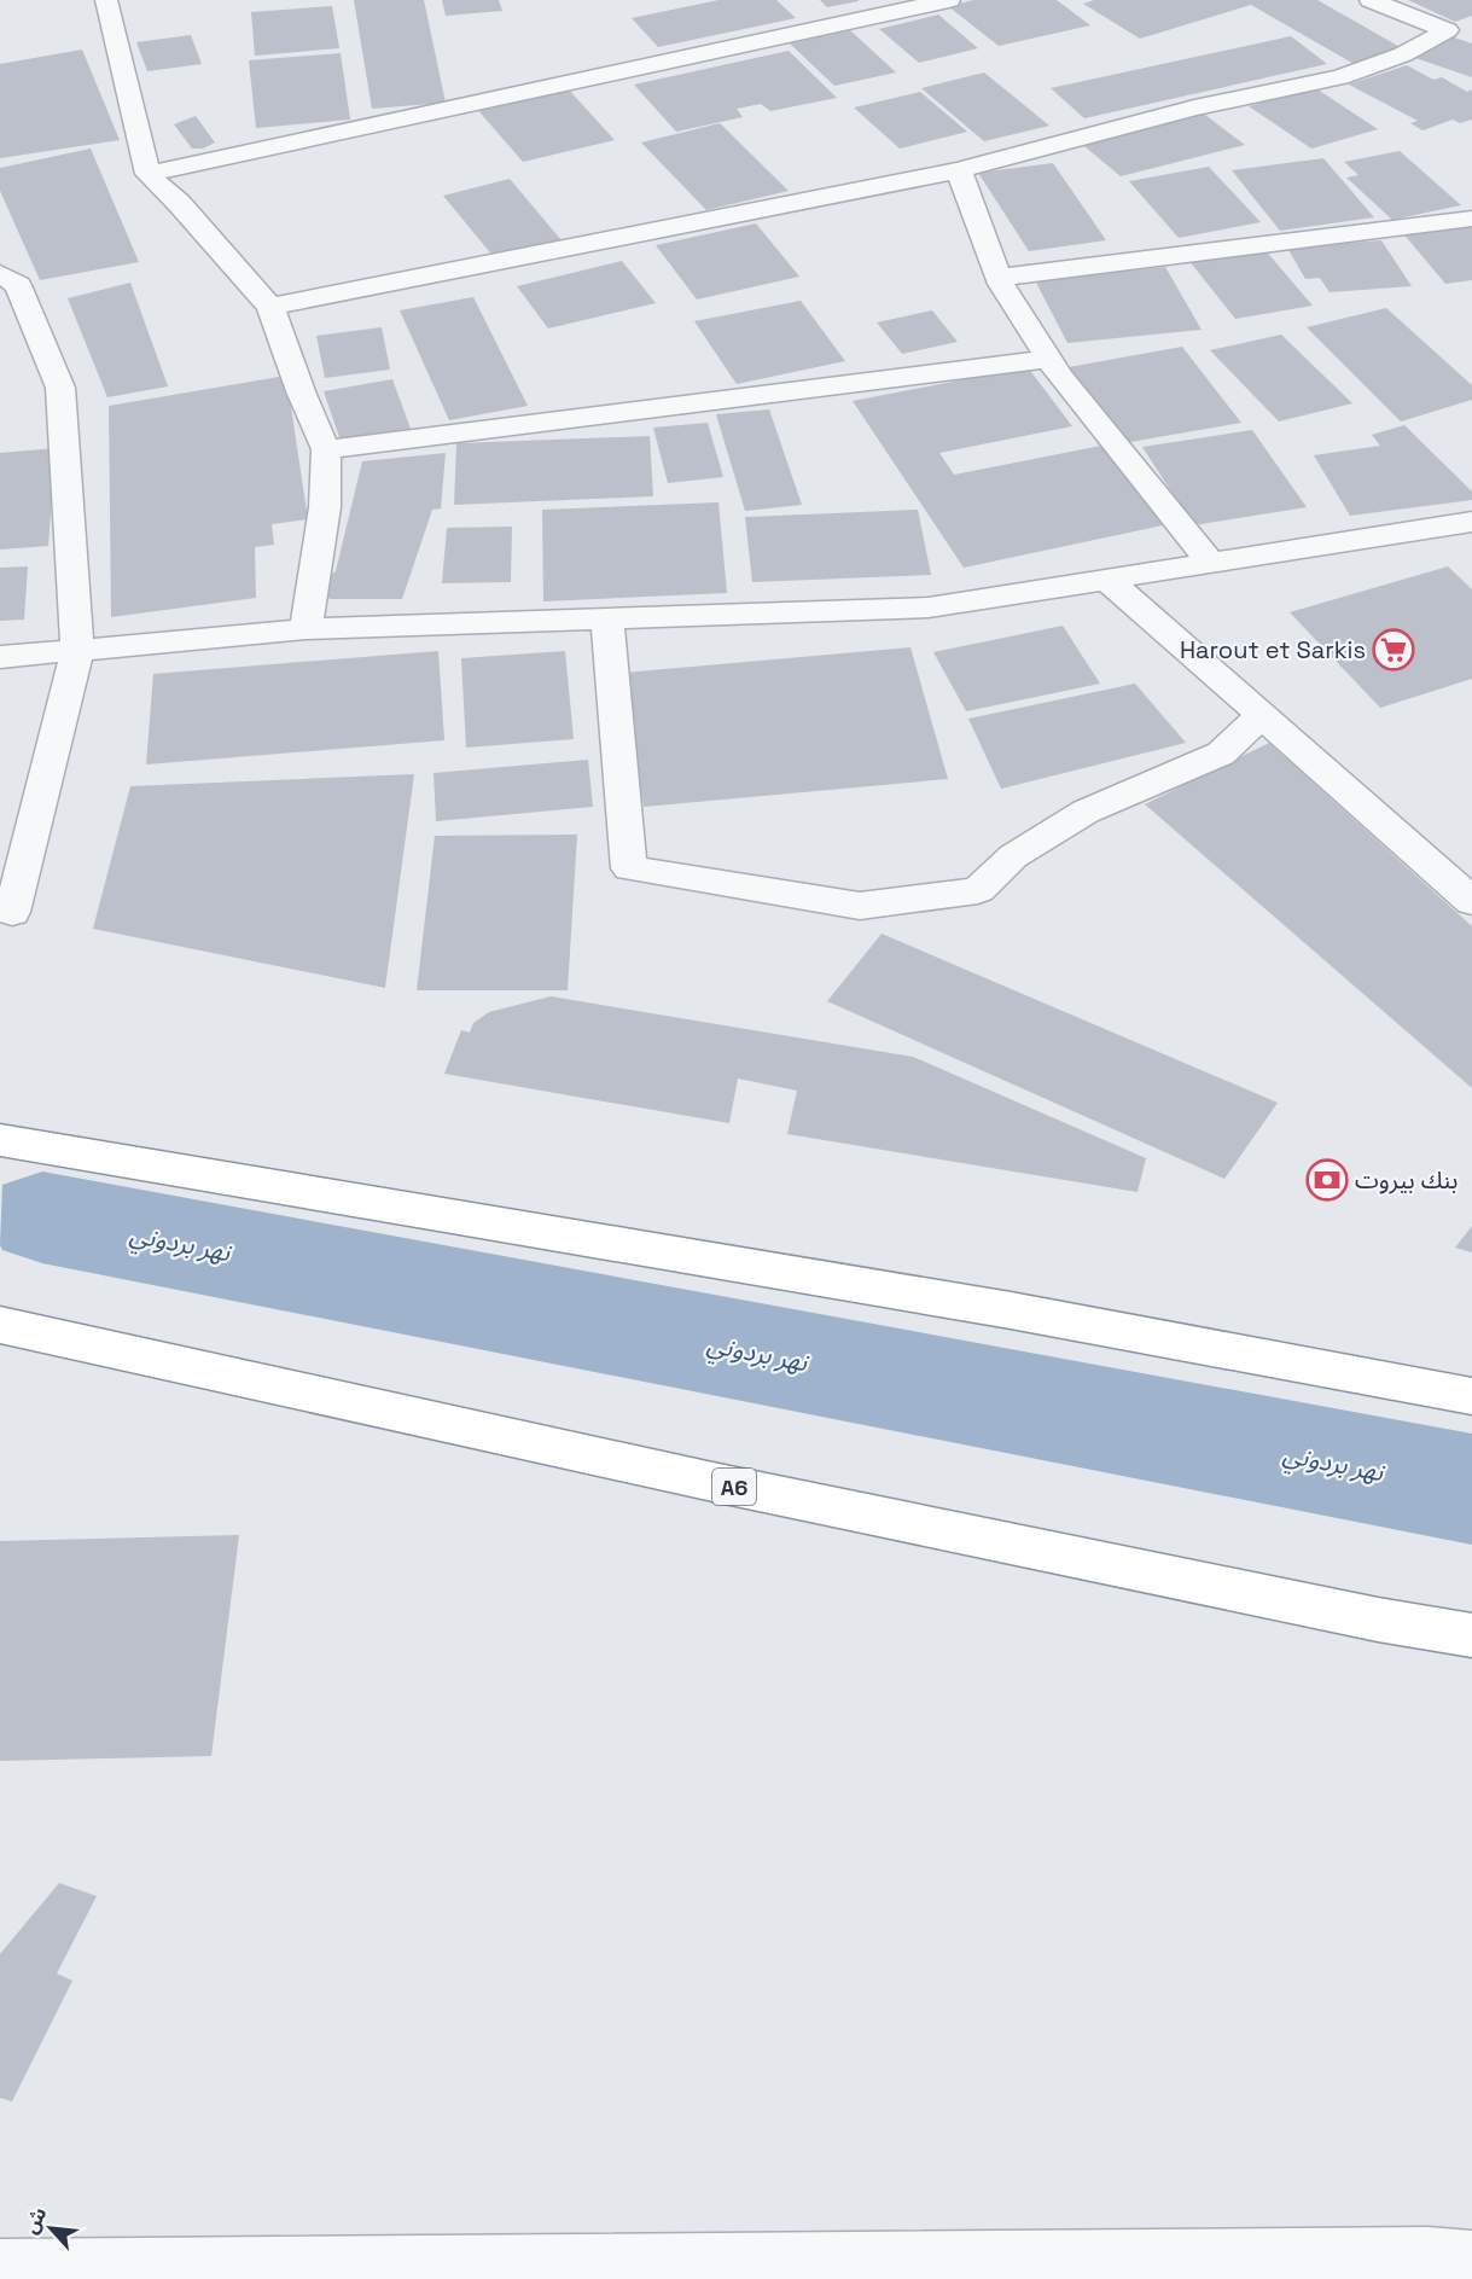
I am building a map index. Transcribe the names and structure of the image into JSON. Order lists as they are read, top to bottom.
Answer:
{
  "streets": {
    "highway": ["A6"]
  },
  "water": ["نهر بردوني"],
  "places": {
    "supermarket": ["Harout et Sarkis"],
    "bank": ["بنك بيروت"]
  },
  "north": "top left"
}
